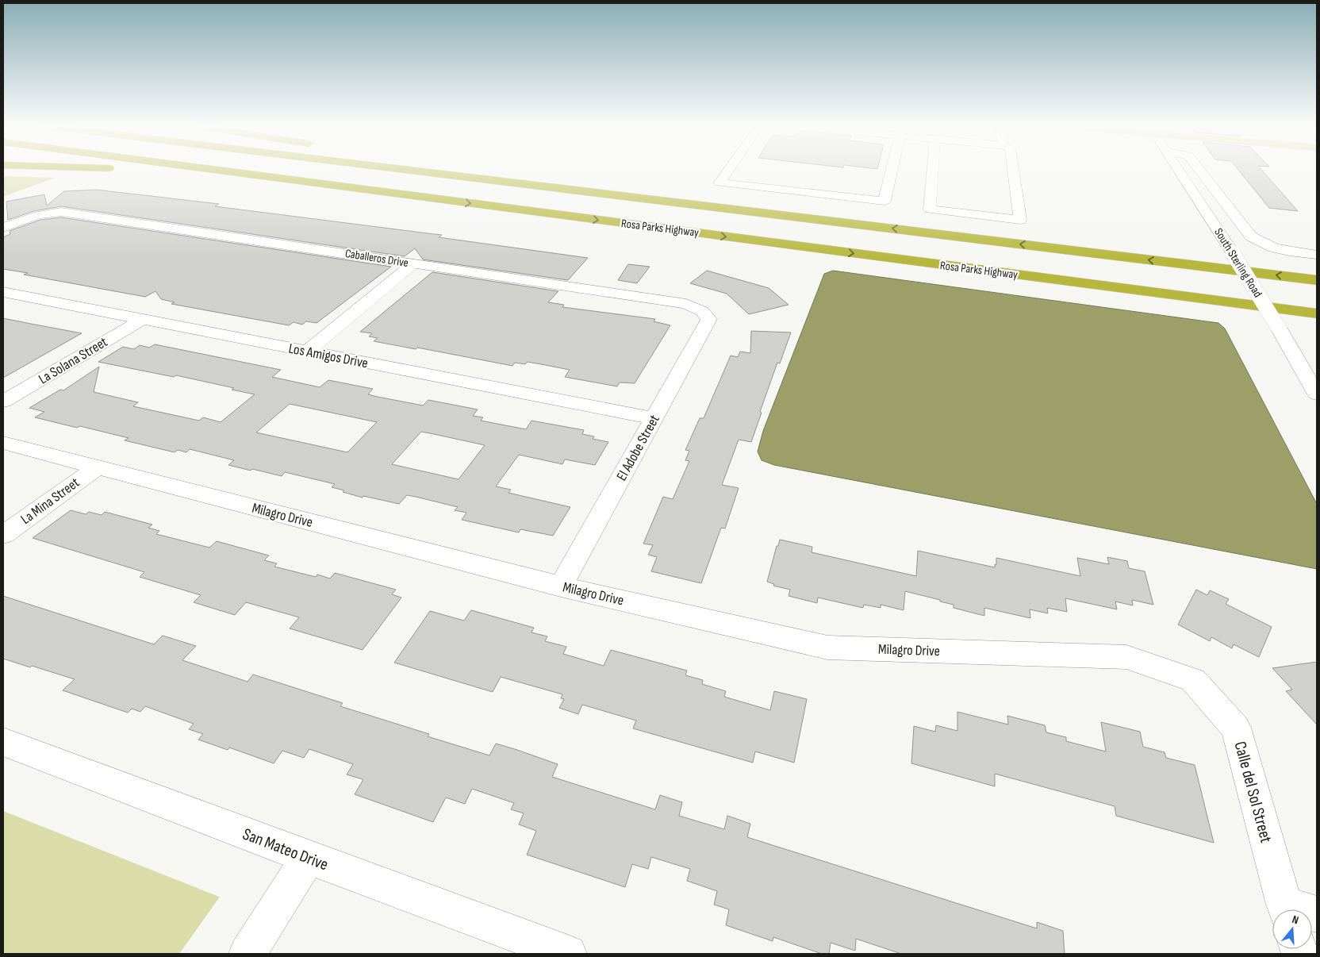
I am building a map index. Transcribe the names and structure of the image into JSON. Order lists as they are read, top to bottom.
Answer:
{
  "streets": {
    "highway": ["Rosa Parks Highway"],
    "street": [
      "Caballeros Drive",
      "South Sterling Road",
      "Los Amigos Drive",
      "La Solana Street",
      "El Adobe Street",
      "La Mina Street",
      "Milagro Drive",
      "Calle del Sol Street",
      "San Mateo Drive"
    ]
  },
  "crossings": [
    ["Caballeros Drive", "El Adobe Street"],
    ["Los Amigos Drive", "La Solana Street"],
    ["Los Amigos Drive", "El Adobe Street"],
    ["El Adobe Street", "Milagro Drive"],
    ["La Mina Street", "Milagro Drive"],
    ["Milagro Drive", "Calle del Sol Street"]
  ],
  "north": "top"
}
